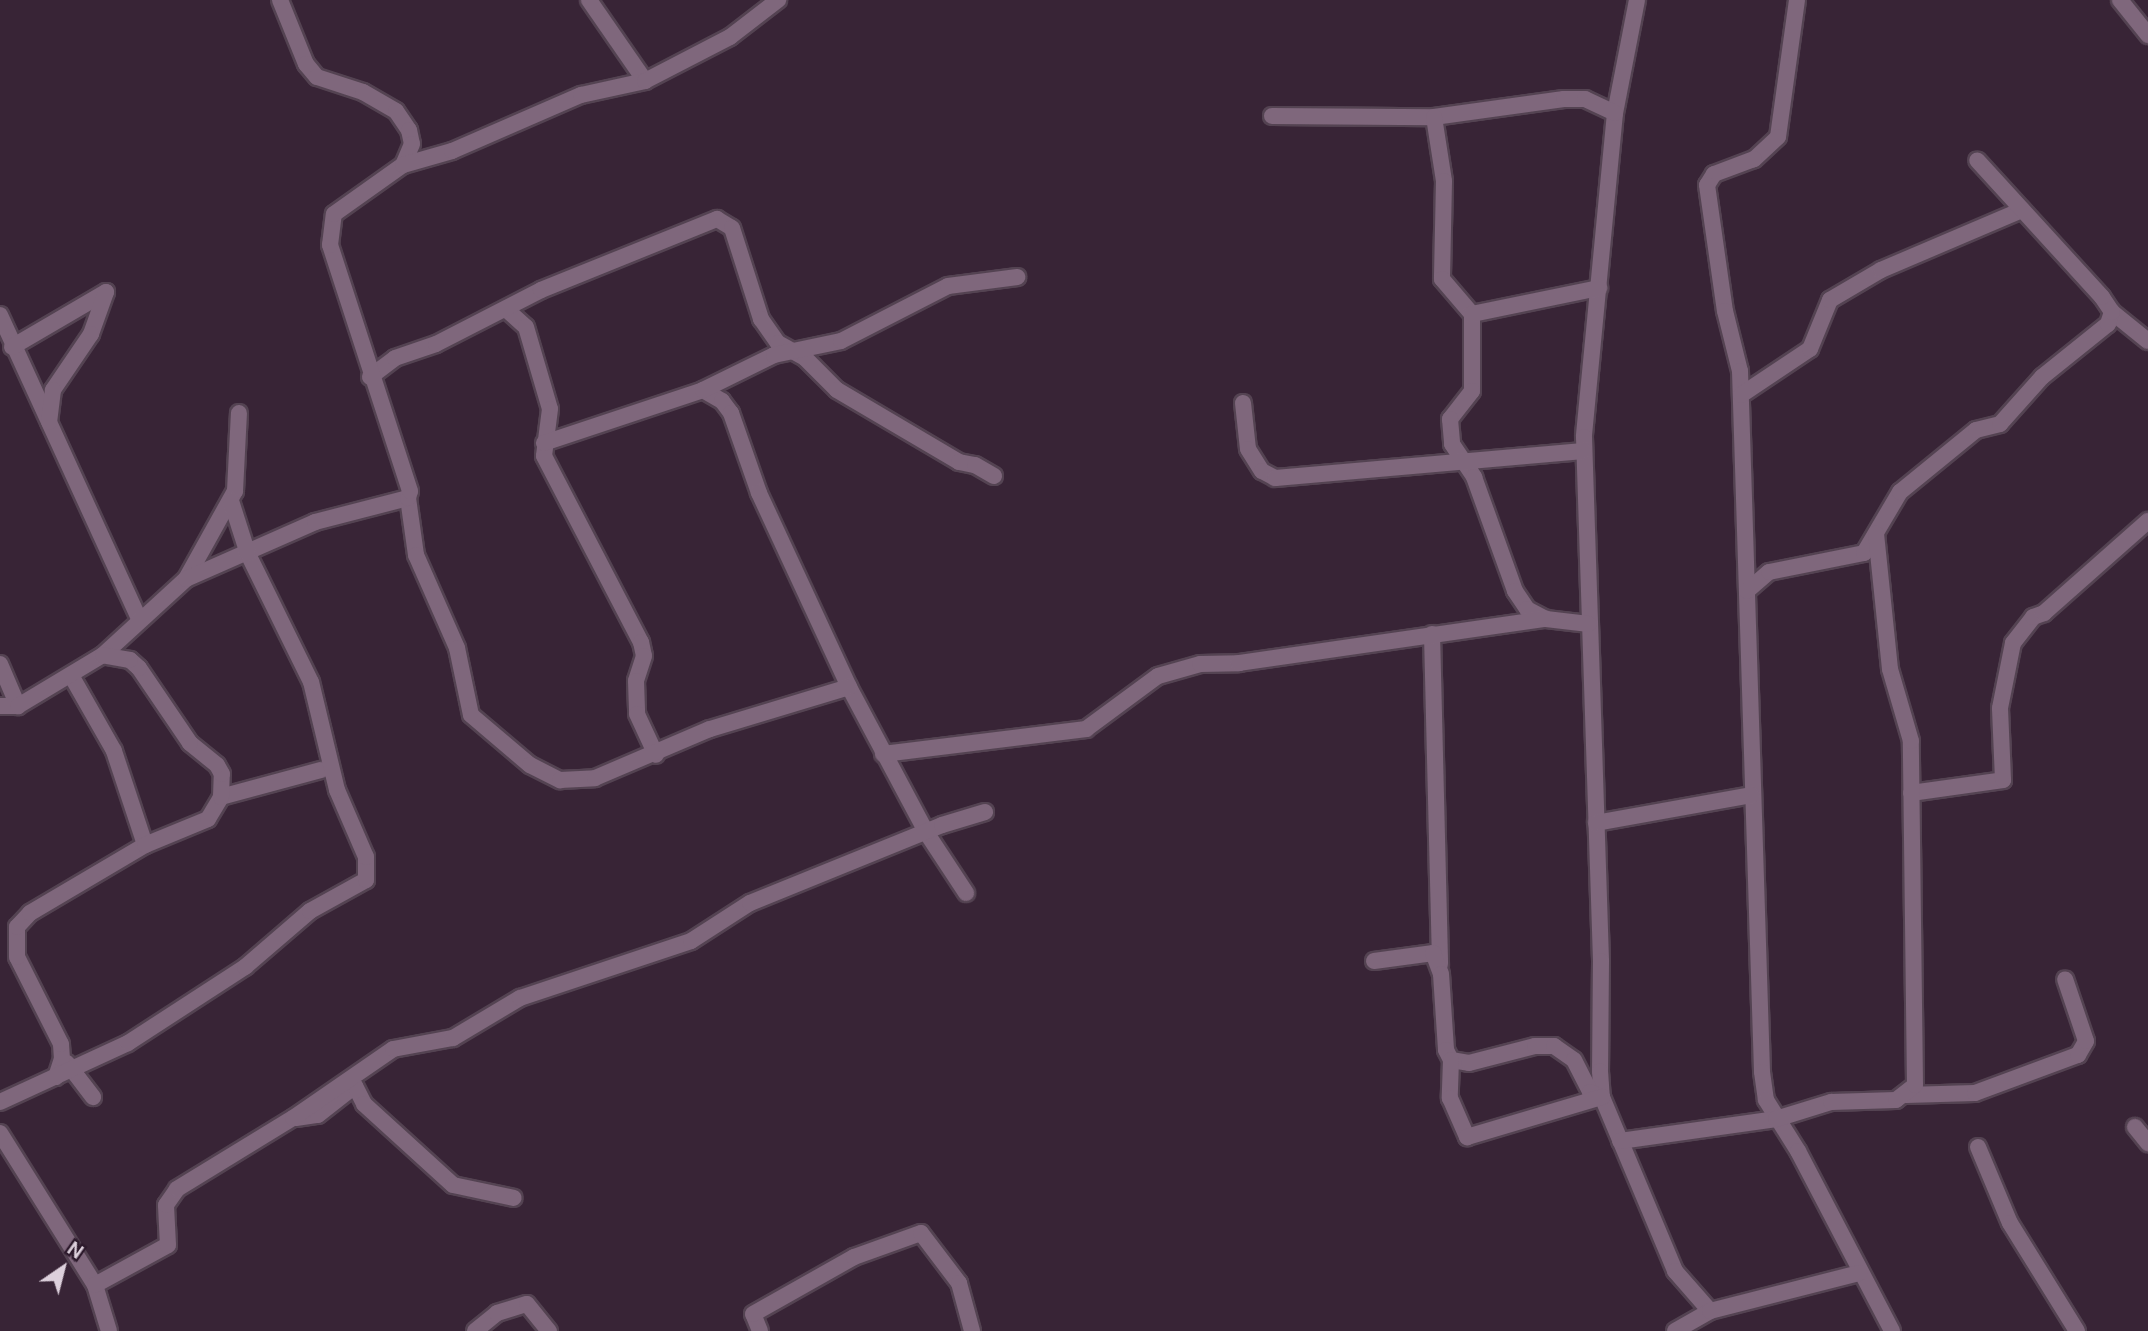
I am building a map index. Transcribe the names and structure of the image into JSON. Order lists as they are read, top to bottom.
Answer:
{
  "north": "top right"
}
